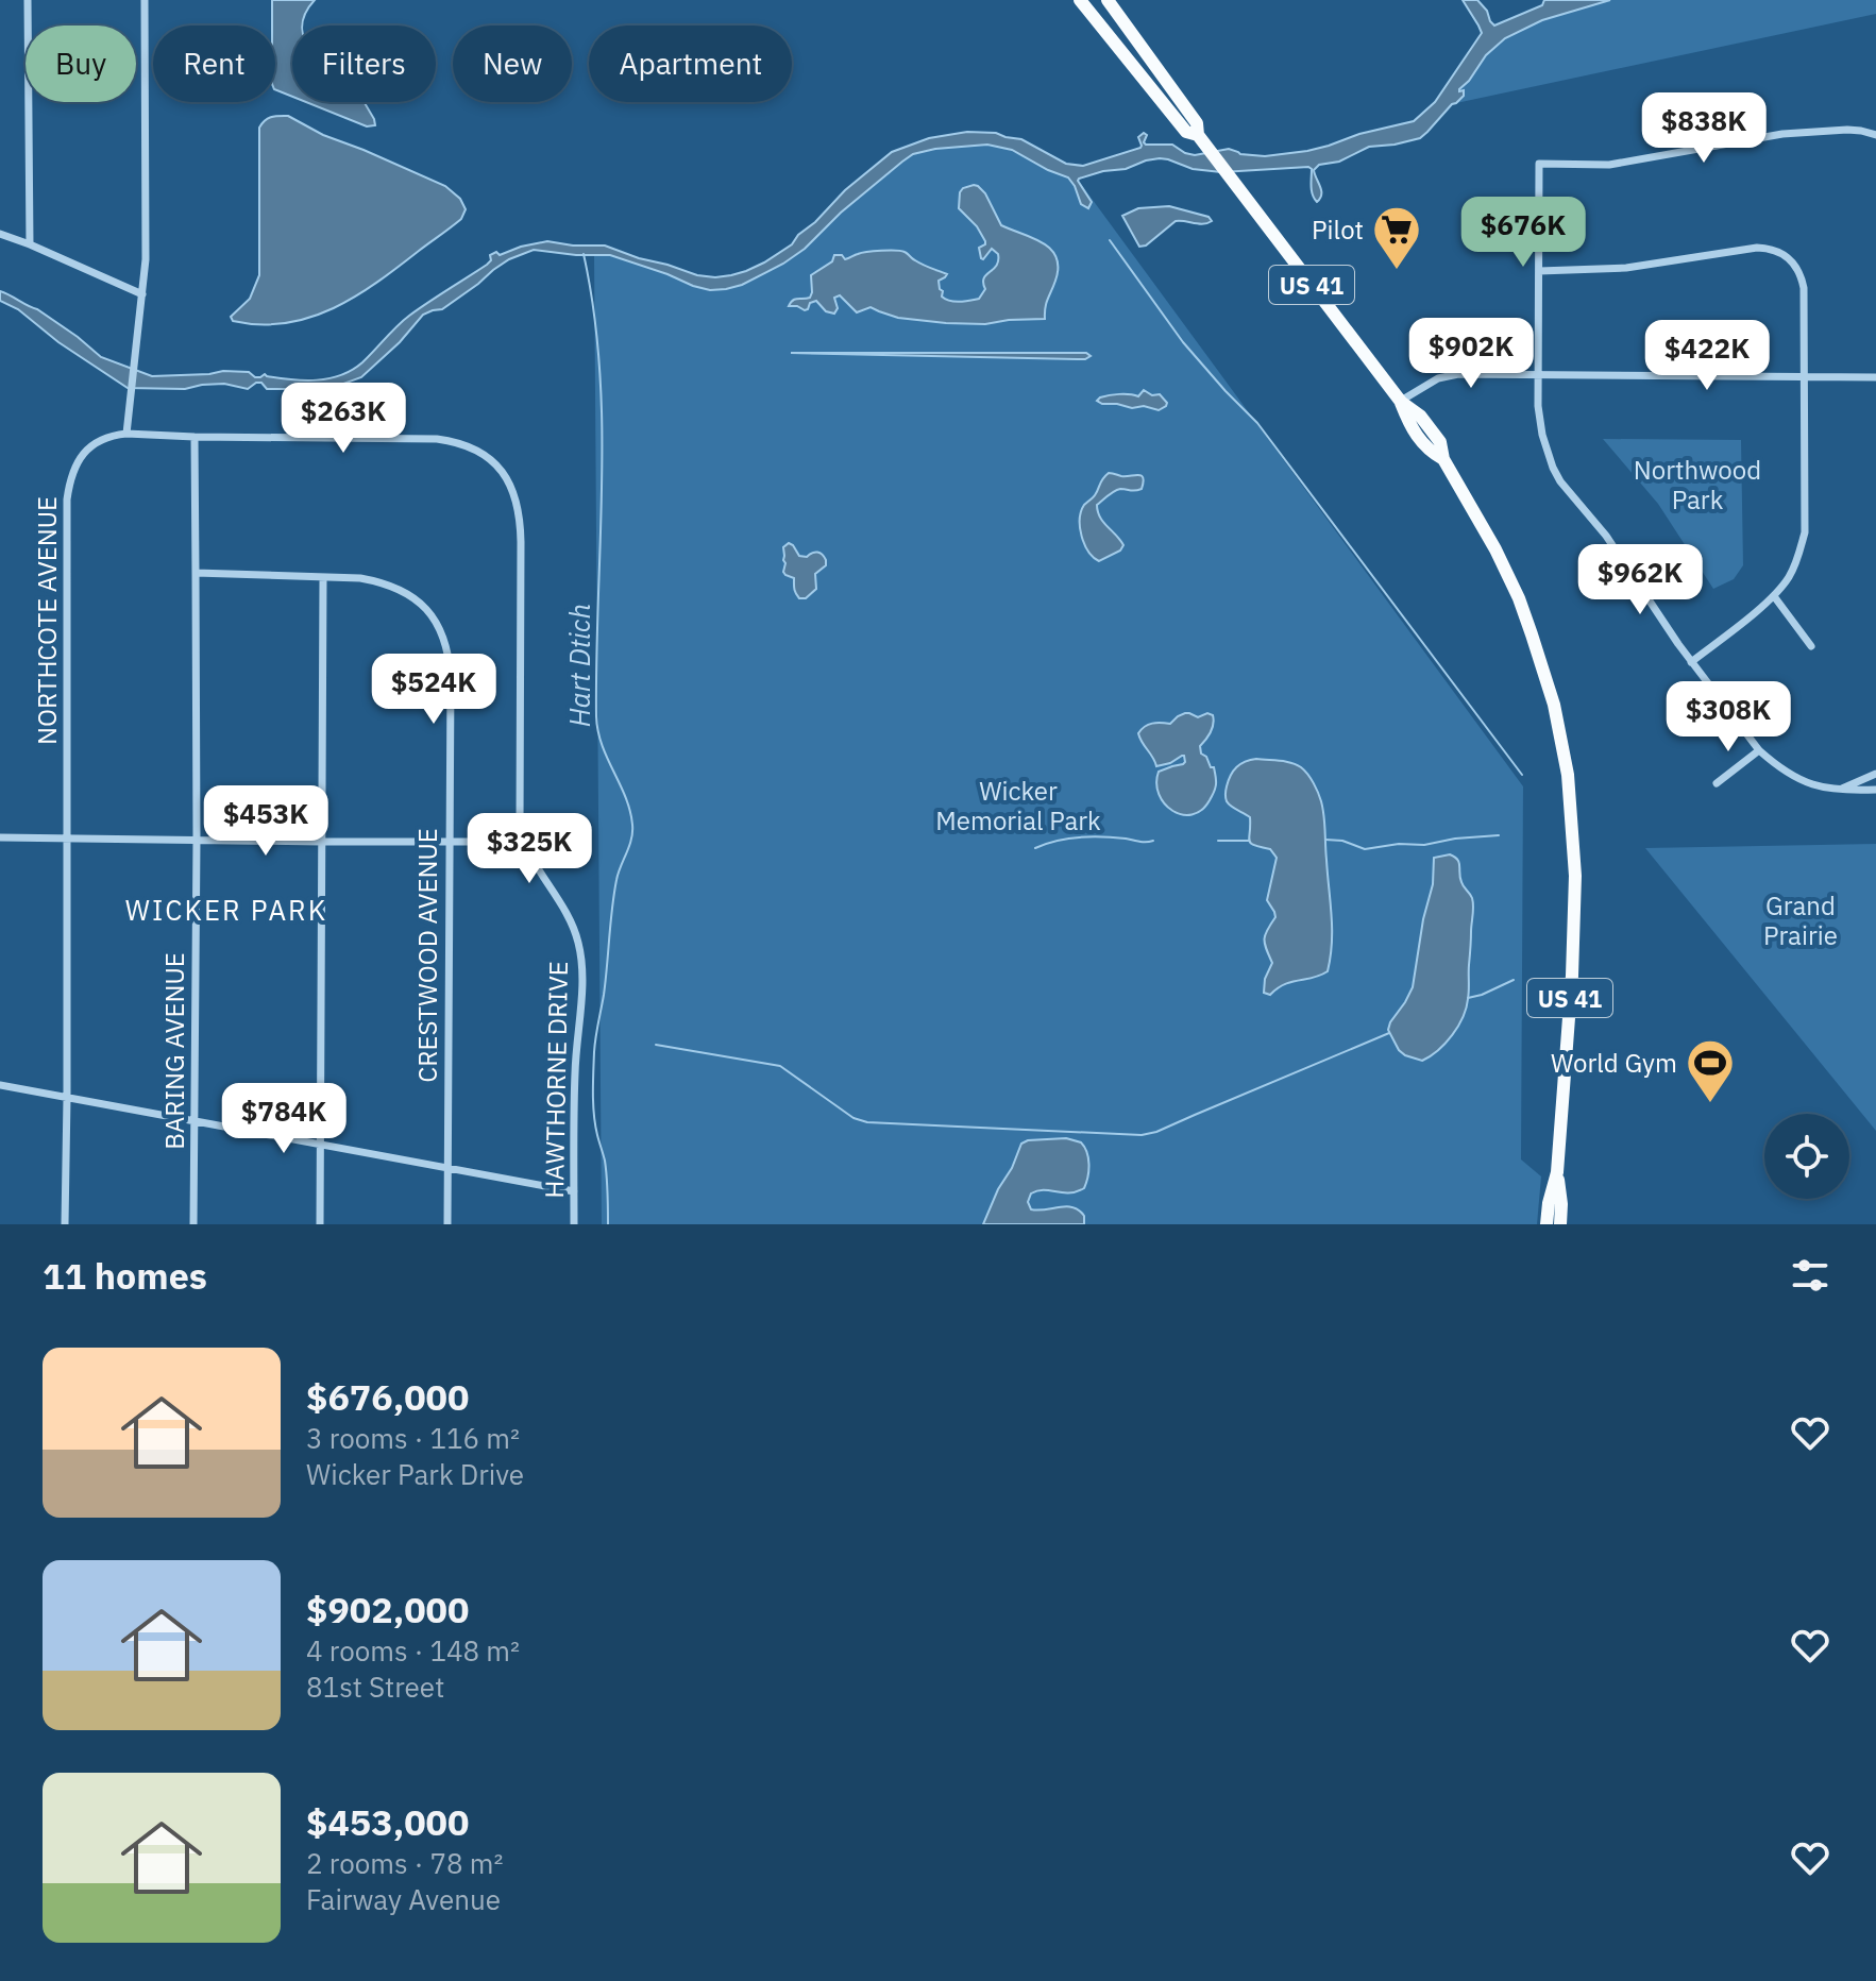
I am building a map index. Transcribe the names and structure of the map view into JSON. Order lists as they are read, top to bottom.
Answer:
{
  "streets": {
    "highway": ["US 41"],
    "street": [
      "NORTHCOTE AVENUE",
      "CRESTWOOD AVENUE",
      "BARING AVENUE",
      "HAWTHORNE DRIVE"
    ]
  },
  "crossings": [
    ["NORTHCOTE AVENUE", "HAWTHORNE DRIVE"],
    ["CRESTWOOD AVENUE", "BARING AVENUE"]
  ],
  "districts": ["WICKER PARK"],
  "water": ["Hart Dtich"],
  "parks": ["Northwood Park", "Wicker Memorial Park", "Grand Prairie"],
  "places": {
    "supermarket": ["Pilot"],
    "sports": ["World Gym"]
  },
  "page": {
    "chip": [
      "Buy",
      "Rent",
      "Filters",
      "New",
      "Apartment"
    ],
    "price": [
      "$838K",
      "$676K",
      "$902K",
      "$422K",
      "$263K",
      "$962K",
      "$524K",
      "$308K",
      "$453K",
      "$325K",
      "$784K"
    ],
    "heading": "11 homes",
    "list": [
      {
        "name": "$676,000",
        "note": "3 rooms · 116 m² · Wicker Park Drive"
      },
      {
        "name": "$902,000",
        "note": "4 rooms · 148 m² · 81st Street"
      },
      {
        "name": "$453,000",
        "note": "2 rooms · 78 m² · Fairway Avenue"
      }
    ]
  }
}
